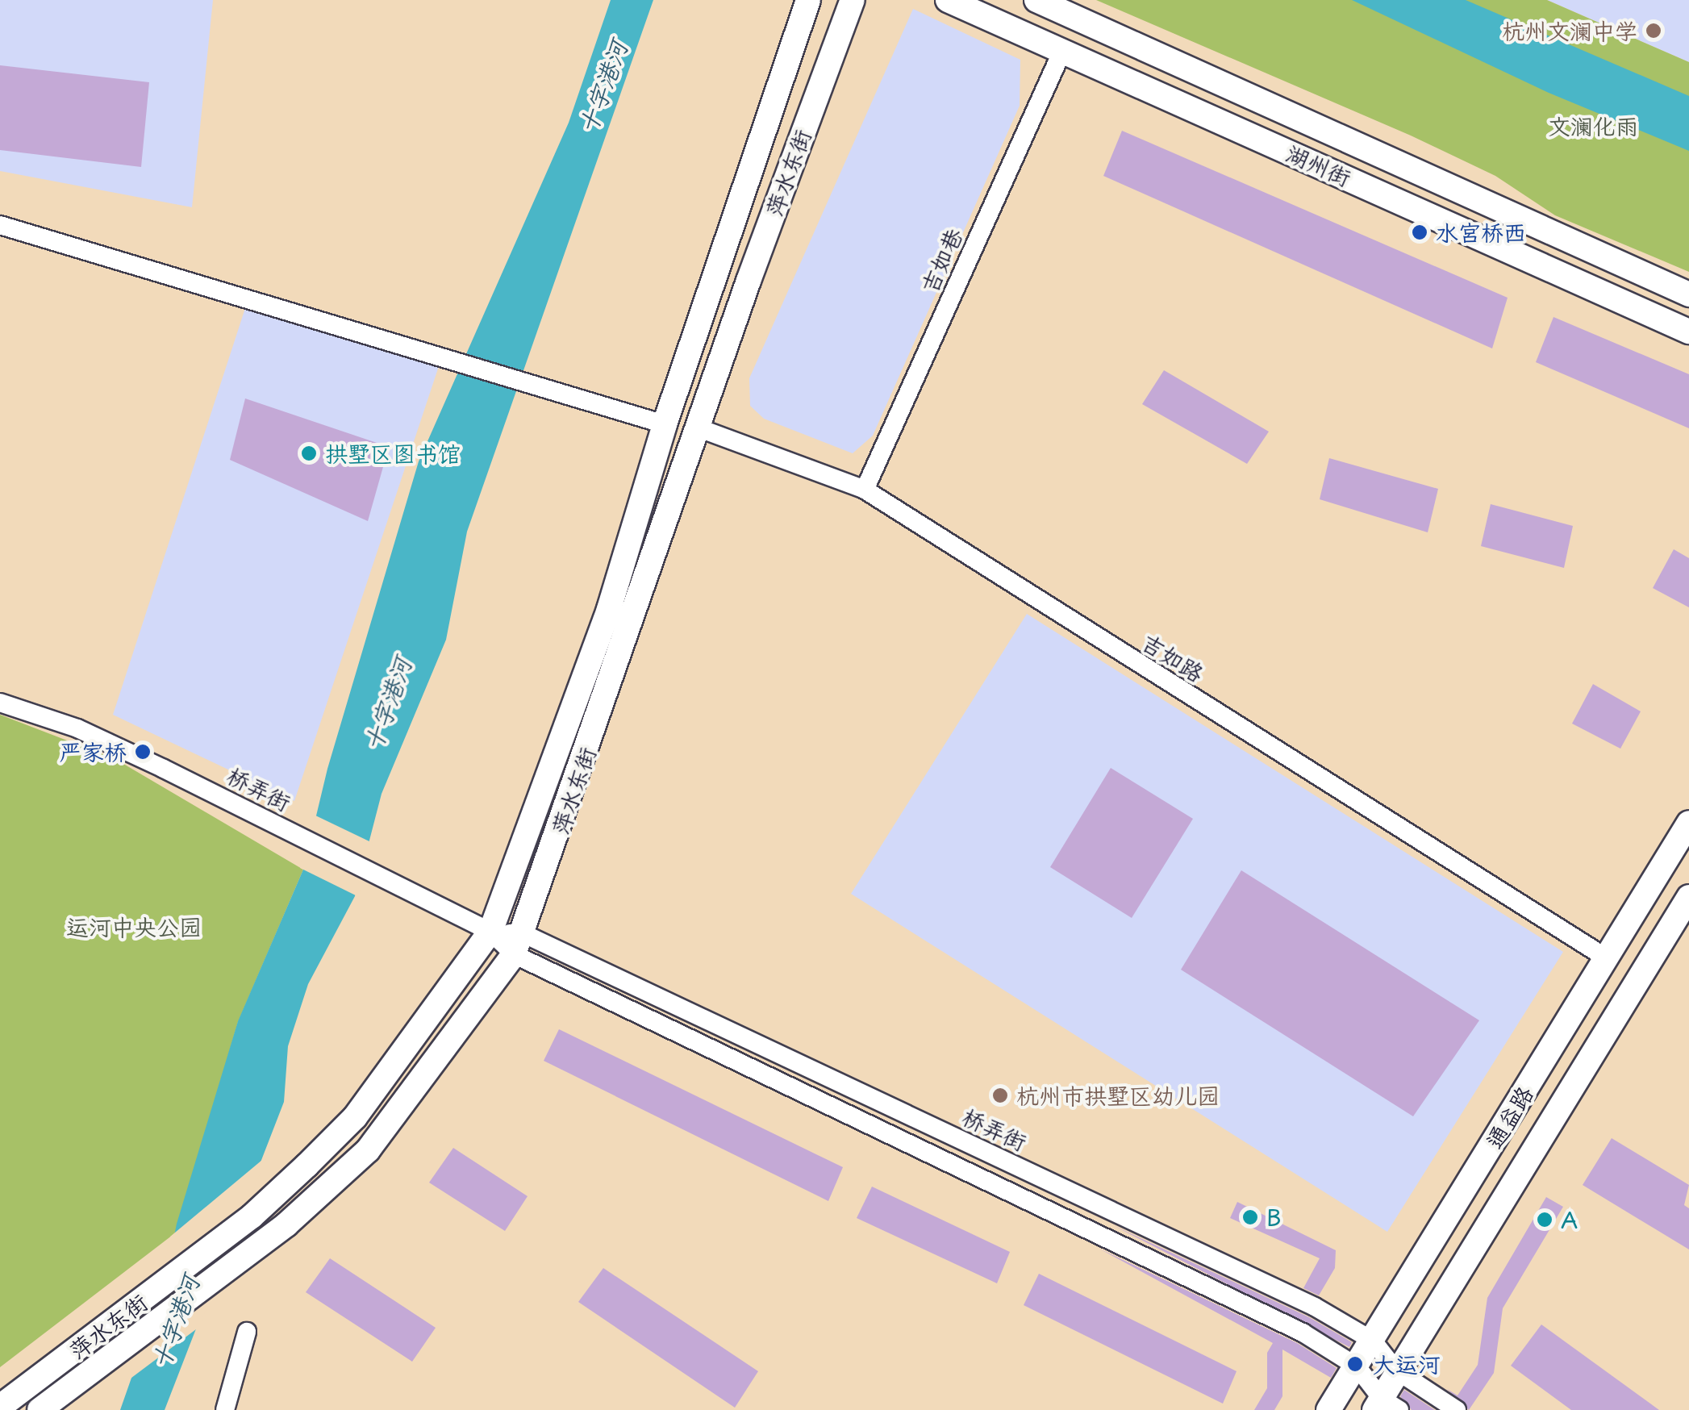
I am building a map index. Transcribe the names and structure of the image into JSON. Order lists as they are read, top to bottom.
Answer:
{
  "streets": {
    "main road": ["湖州街", "萍水东街", "通益路"],
    "street": ["吉如巷", "吉如路", "桥弄街"]
  },
  "crossings": [
    ["湖州街", "吉如巷"],
    ["萍水东街", "吉如路"],
    ["萍水东街", "桥弄街"],
    ["吉如巷", "吉如路"],
    ["吉如路", "通益路"],
    ["桥弄街", "通益路"]
  ],
  "water": ["十字港河"],
  "parks": ["文澜化雨", "运河中央公园"],
  "places": [
    "杭州文澜中学",
    "水宫桥西",
    "拱墅区图书馆",
    "严家桥",
    "杭州市拱墅区幼儿园",
    "B",
    "A",
    "大运河"
  ]
}
